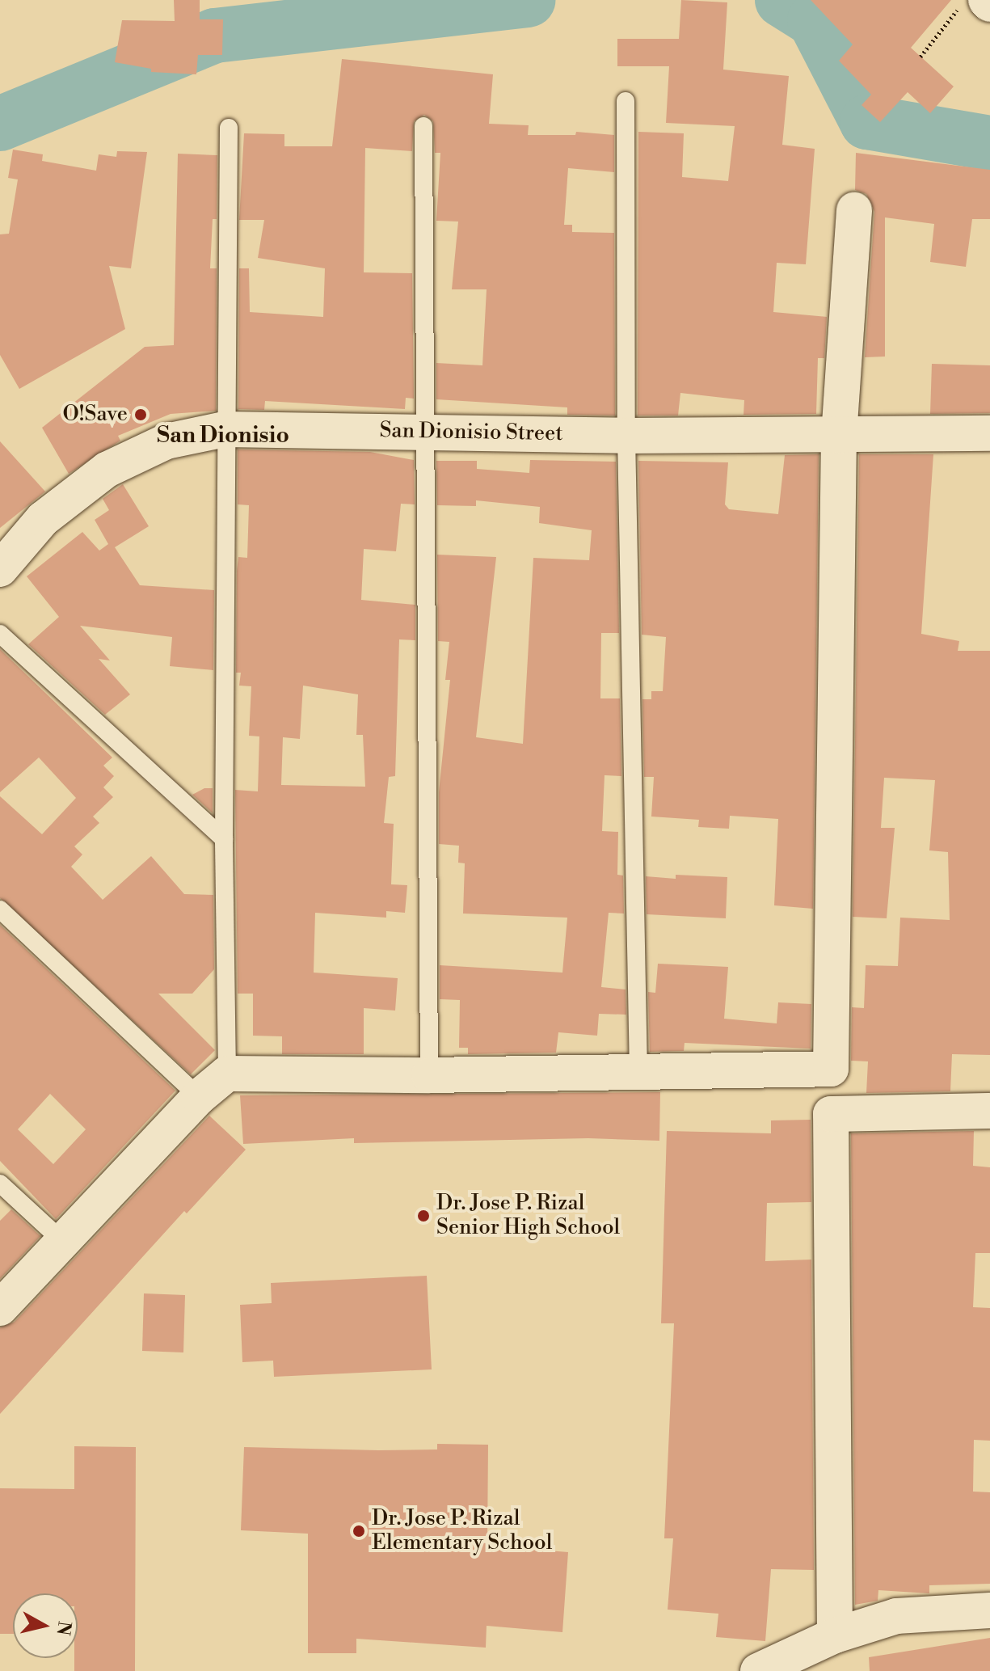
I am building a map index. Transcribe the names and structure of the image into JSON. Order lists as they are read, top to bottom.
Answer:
{
  "streets": {
    "street": ["San Dionisio Street"]
  },
  "districts": ["San Dionisio"],
  "places": ["O!Save", "Dr. Jose P. Rizal Senior High School", "Dr. Jose P. Rizal Elementary School"],
  "north": "right"
}
